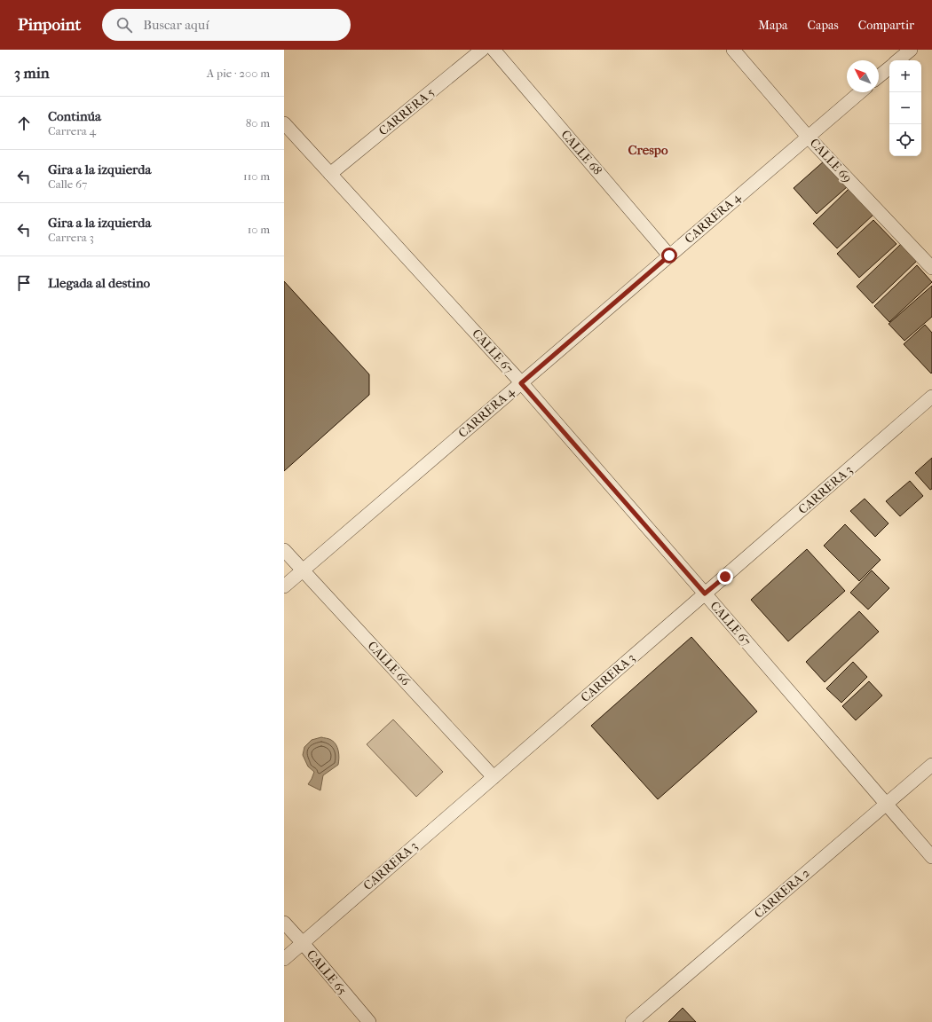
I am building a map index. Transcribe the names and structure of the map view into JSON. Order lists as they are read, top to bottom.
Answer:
{
  "streets": {
    "street": [
      "CARRERA 5",
      "CALLE 68",
      "CALLE 69",
      "CARRERA 4",
      "CALLE 67",
      "CARRERA 3",
      "CALLE 66",
      "CARRERA 2",
      "CALLE 65"
    ]
  },
  "crossings": [
    ["CARRERA 5", "CALLE 67"],
    ["CALLE 68", "CARRERA 4"],
    ["CALLE 69", "CARRERA 4"],
    ["CARRERA 4", "CALLE 67"],
    ["CARRERA 4", "CALLE 66"],
    ["CALLE 67", "CARRERA 3"],
    ["CALLE 67", "CARRERA 2"],
    ["CARRERA 3", "CALLE 66"],
    ["CARRERA 3", "CALLE 65"]
  ],
  "districts": ["Crespo"],
  "north": "top left",
  "page": {
    "header": "Pinpoint",
    "search": "Buscar aquí",
    "nav": ["Mapa", "Capas", "Compartir"],
    "heading": ["3 min", "A pie · 200 m"],
    "map_buttons": ["+", "−"],
    "list": [
      ["Continúa", "Carrera 4", "80 m"],
      ["Gira a la izquierda", "Calle 67", "110 m"],
      ["Gira a la izquierda", "Carrera 3", "10 m"],
      "Llegada al destino"
    ]
  }
}
